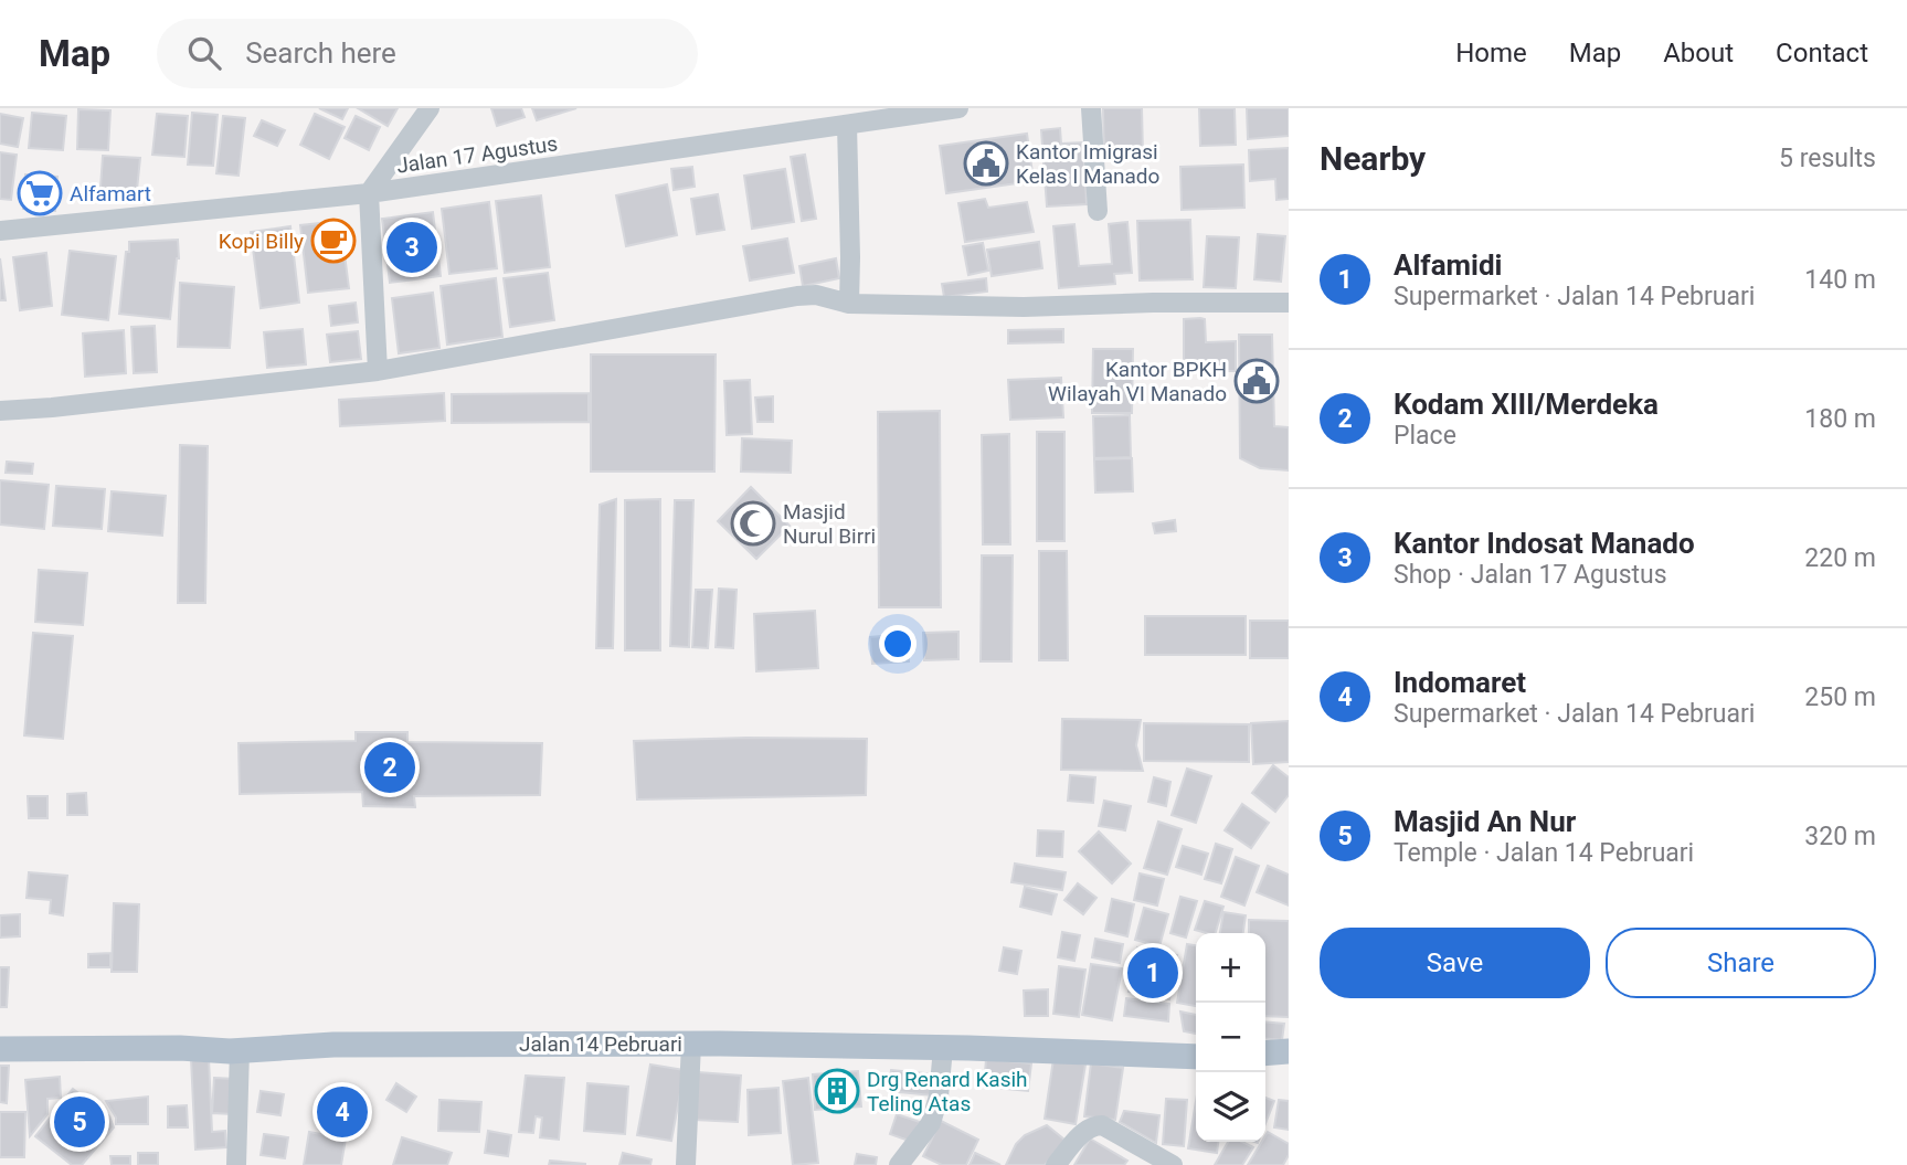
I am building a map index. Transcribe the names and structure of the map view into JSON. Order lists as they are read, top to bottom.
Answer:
{
  "streets": {
    "main road": ["Jalan 14 Pebruari"],
    "street": ["Jalan 17 Agustus"]
  },
  "places": {
    "public building": ["Kantor Imigrasi Kelas I Manado", "Kantor BPKH Wilayah VI Manado"],
    "supermarket": ["Alfamart"],
    "cafe": ["Kopi Billy"],
    "mosque": ["Masjid Nurul Birri"],
    "building": ["Drg Renard Kasih Teling Atas"]
  },
  "page": {
    "header": "Map",
    "search": "Search here",
    "nav": [
      "Home",
      "Map",
      "About",
      "Contact"
    ],
    "heading": ["Nearby", "5 results"],
    "list": [
      {
        "mark": "1",
        "name": "Alfamidi",
        "note": "Supermarket · Jalan 14 Pebruari",
        "value": "140 m"
      },
      {
        "mark": "2",
        "name": "Kodam XIII/Merdeka",
        "note": "Place",
        "value": "180 m"
      },
      {
        "mark": "3",
        "name": "Kantor Indosat Manado",
        "note": "Shop · Jalan 17 Agustus",
        "value": "220 m"
      },
      {
        "mark": "4",
        "name": "Indomaret",
        "note": "Supermarket · Jalan 14 Pebruari",
        "value": "250 m"
      },
      {
        "mark": "5",
        "name": "Masjid An Nur",
        "note": "Temple · Jalan 14 Pebruari",
        "value": "320 m"
      }
    ],
    "pins": [
      "3",
      "2",
      "1",
      "4",
      "5"
    ],
    "buttons": ["Save", "Share"],
    "map_buttons": ["+", "−"]
  }
}
